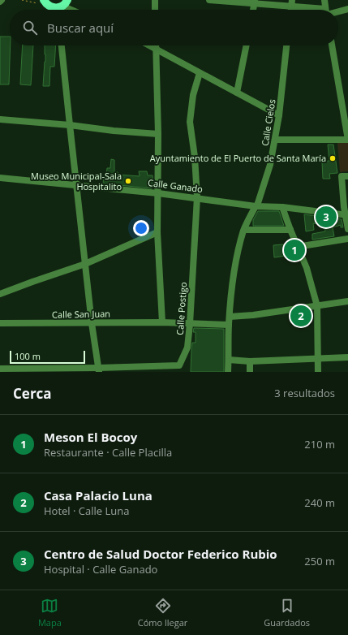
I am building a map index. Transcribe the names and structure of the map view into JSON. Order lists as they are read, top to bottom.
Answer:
{
  "streets": {
    "street": [
      "Calle Cielos",
      "Calle Ganado",
      "Calle Postigo",
      "Calle San Juan"
    ]
  },
  "crossings": [
    ["Calle Cielos", "Calle Ganado"],
    ["Calle Cielos", "Calle San Juan"],
    ["Calle Ganado", "Calle Postigo"],
    ["Calle Postigo", "Calle San Juan"]
  ],
  "places": ["Ayuntamiento de El Puerto de Santa María", "Museo Municipal-Sala Hospitalito"],
  "scale_bar": "100 m",
  "page": {
    "search": "Buscar aquí",
    "pins": ["3", "1", "2"],
    "scale": "100 m",
    "heading": ["Cerca", "3 resultados"],
    "list": [
      {
        "mark": "1",
        "name": "Meson El Bocoy",
        "note": "Restaurante · Calle Placilla",
        "value": "210 m"
      },
      {
        "mark": "2",
        "name": "Casa Palacio Luna",
        "note": "Hotel · Calle Luna",
        "value": "240 m"
      },
      {
        "mark": "3",
        "name": "Centro de Salud Doctor Federico Rubio",
        "note": "Hospital · Calle Ganado",
        "value": "250 m"
      }
    ],
    "nav": ["Mapa", "Cómo llegar", "Guardados"]
  }
}
